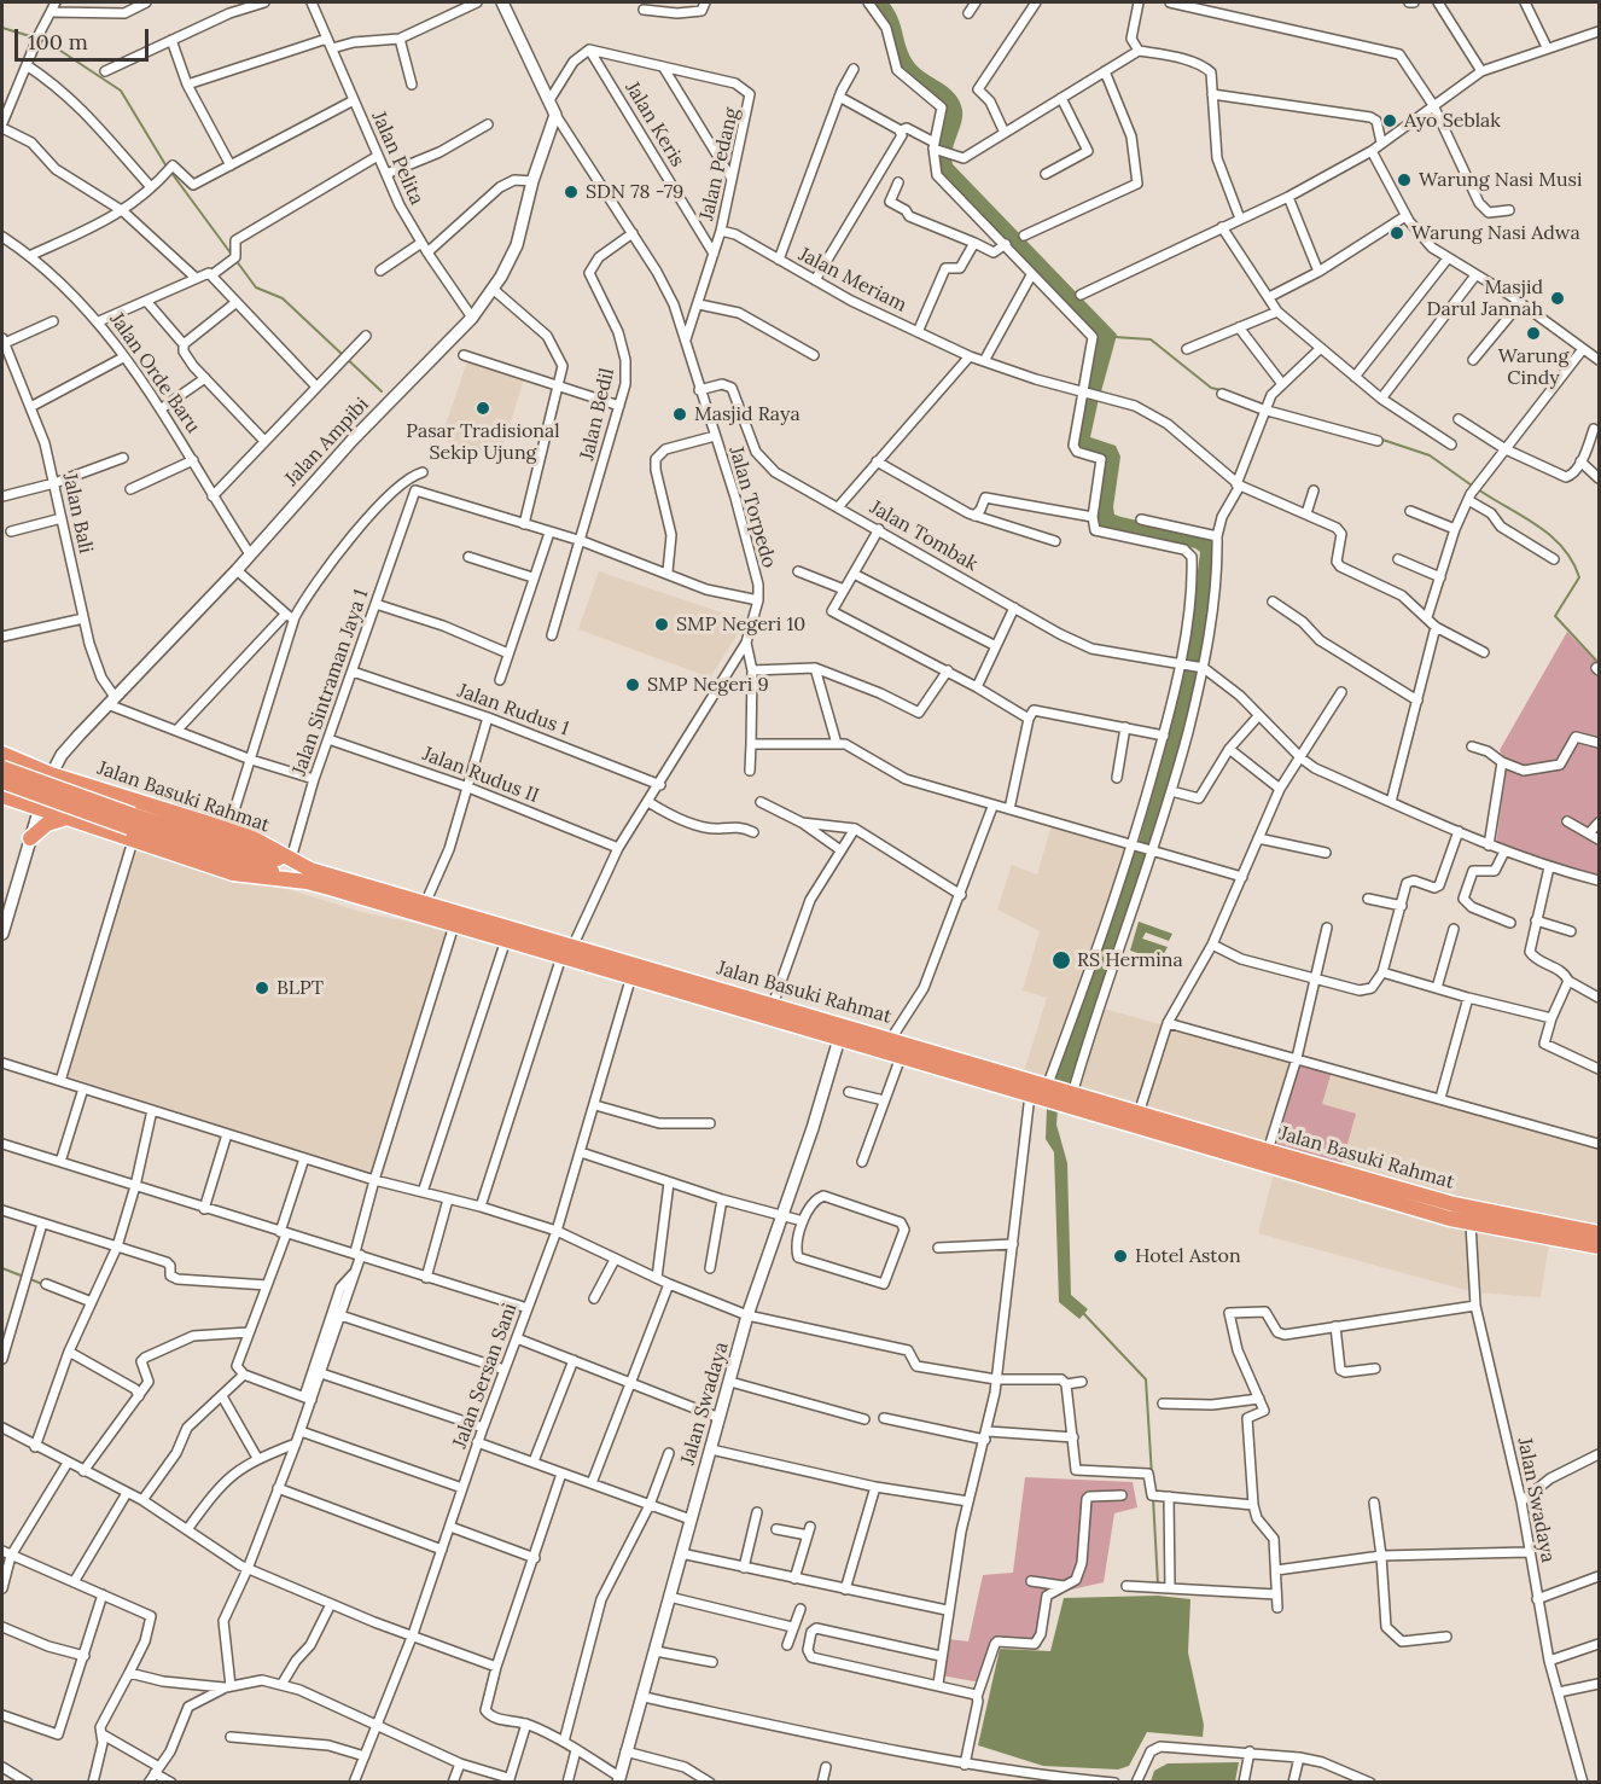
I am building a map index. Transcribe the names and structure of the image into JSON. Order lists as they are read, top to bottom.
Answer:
{
  "streets": {
    "highway": ["Jalan Basuki Rahmat"],
    "street": [
      "Jalan Keris",
      "Jalan Pelita",
      "Jalan Pedang",
      "Jalan Meriam",
      "Jalan Orde Baru",
      "Jalan Bedil",
      "Jalan Ampibi",
      "Jalan Torpedo",
      "Jalan Bali",
      "Jalan Tombak",
      "Jalan Sintraman Jaya 1",
      "Jalan Rudus 1",
      "Jalan Rudus II",
      "Jalan Sersan Sani",
      "Jalan Swadaya"
    ]
  },
  "crossings": [
    ["Jalan Keris", "Jalan Pedang"],
    ["Jalan Pelita", "Jalan Ampibi"],
    ["Jalan Pedang", "Jalan Meriam"],
    ["Jalan Pedang", "Jalan Torpedo"],
    ["Jalan Orde Baru", "Jalan Ampibi"],
    ["Jalan Bedil", "Jalan Torpedo"],
    ["Jalan Ampibi", "Jalan Torpedo"],
    ["Jalan Ampibi", "Jalan Bali"],
    ["Jalan Ampibi", "Jalan Basuki Rahmat"],
    ["Jalan Torpedo", "Jalan Tombak"],
    ["Jalan Torpedo", "Jalan Rudus 1"],
    ["Jalan Torpedo", "Jalan Rudus II"],
    ["Jalan Torpedo", "Jalan Basuki Rahmat"],
    ["Jalan Sintraman Jaya 1", "Jalan Rudus 1"],
    ["Jalan Sintraman Jaya 1", "Jalan Rudus II"],
    ["Jalan Sintraman Jaya 1", "Jalan Basuki Rahmat"],
    ["Jalan Basuki Rahmat", "Jalan Sersan Sani"],
    ["Jalan Basuki Rahmat", "Jalan Swadaya"]
  ],
  "places": [
    "Ayo Seblak",
    "Warung Nasi Musi",
    "SDN 78 -79",
    "Warung Nasi Adwa",
    "Masjid Darul Jannah",
    "Warung Cindy",
    "Pasar Tradisional Sekip Ujung",
    "Masjid Raya",
    "SMP Negeri 10",
    "SMP Negeri 9",
    "RS Hermina",
    "BLPT",
    "Hotel Aston"
  ],
  "scale_bar": "100 m"
}
